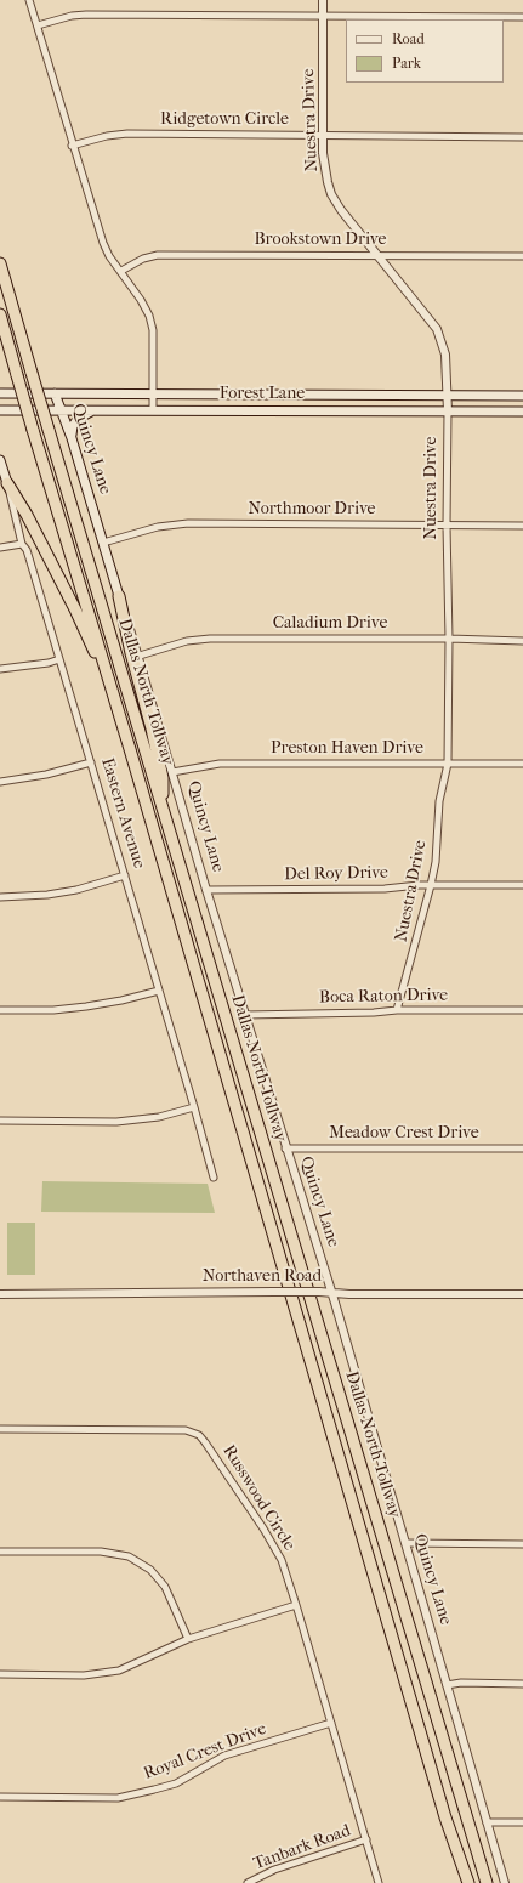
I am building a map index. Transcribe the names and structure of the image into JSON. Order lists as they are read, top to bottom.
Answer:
{
  "streets": {
    "highway": ["Dallas North Tollway"],
    "main road": ["Forest Lane", "Quincy Lane", "Eastern Avenue"],
    "street": [
      "Ridgetown Circle",
      "Nuestra Drive",
      "Brookstown Drive",
      "Northmoor Drive",
      "Caladium Drive",
      "Preston Haven Drive",
      "Del Roy Drive",
      "Boca Raton Drive",
      "Meadow Crest Drive",
      "Northaven Road",
      "Russwood Circle",
      "Royal Crest Drive",
      "Tanbark Road"
    ]
  },
  "crossings": [
    ["Ridgetown Circle", "Nuestra Drive"],
    ["Nuestra Drive", "Brookstown Drive"],
    ["Nuestra Drive", "Forest Lane"],
    ["Nuestra Drive", "Northmoor Drive"],
    ["Nuestra Drive", "Caladium Drive"],
    ["Nuestra Drive", "Preston Haven Drive"],
    ["Nuestra Drive", "Del Roy Drive"],
    ["Nuestra Drive", "Boca Raton Drive"],
    ["Forest Lane", "Quincy Lane"],
    ["Quincy Lane", "Northmoor Drive"],
    ["Quincy Lane", "Caladium Drive"],
    ["Quincy Lane", "Preston Haven Drive"],
    ["Quincy Lane", "Del Roy Drive"],
    ["Quincy Lane", "Boca Raton Drive"],
    ["Quincy Lane", "Meadow Crest Drive"],
    ["Quincy Lane", "Northaven Road"],
    ["Russwood Circle", "Royal Crest Drive"],
    ["Russwood Circle", "Tanbark Road"]
  ],
  "legend": ["Road", "Park"]
}
